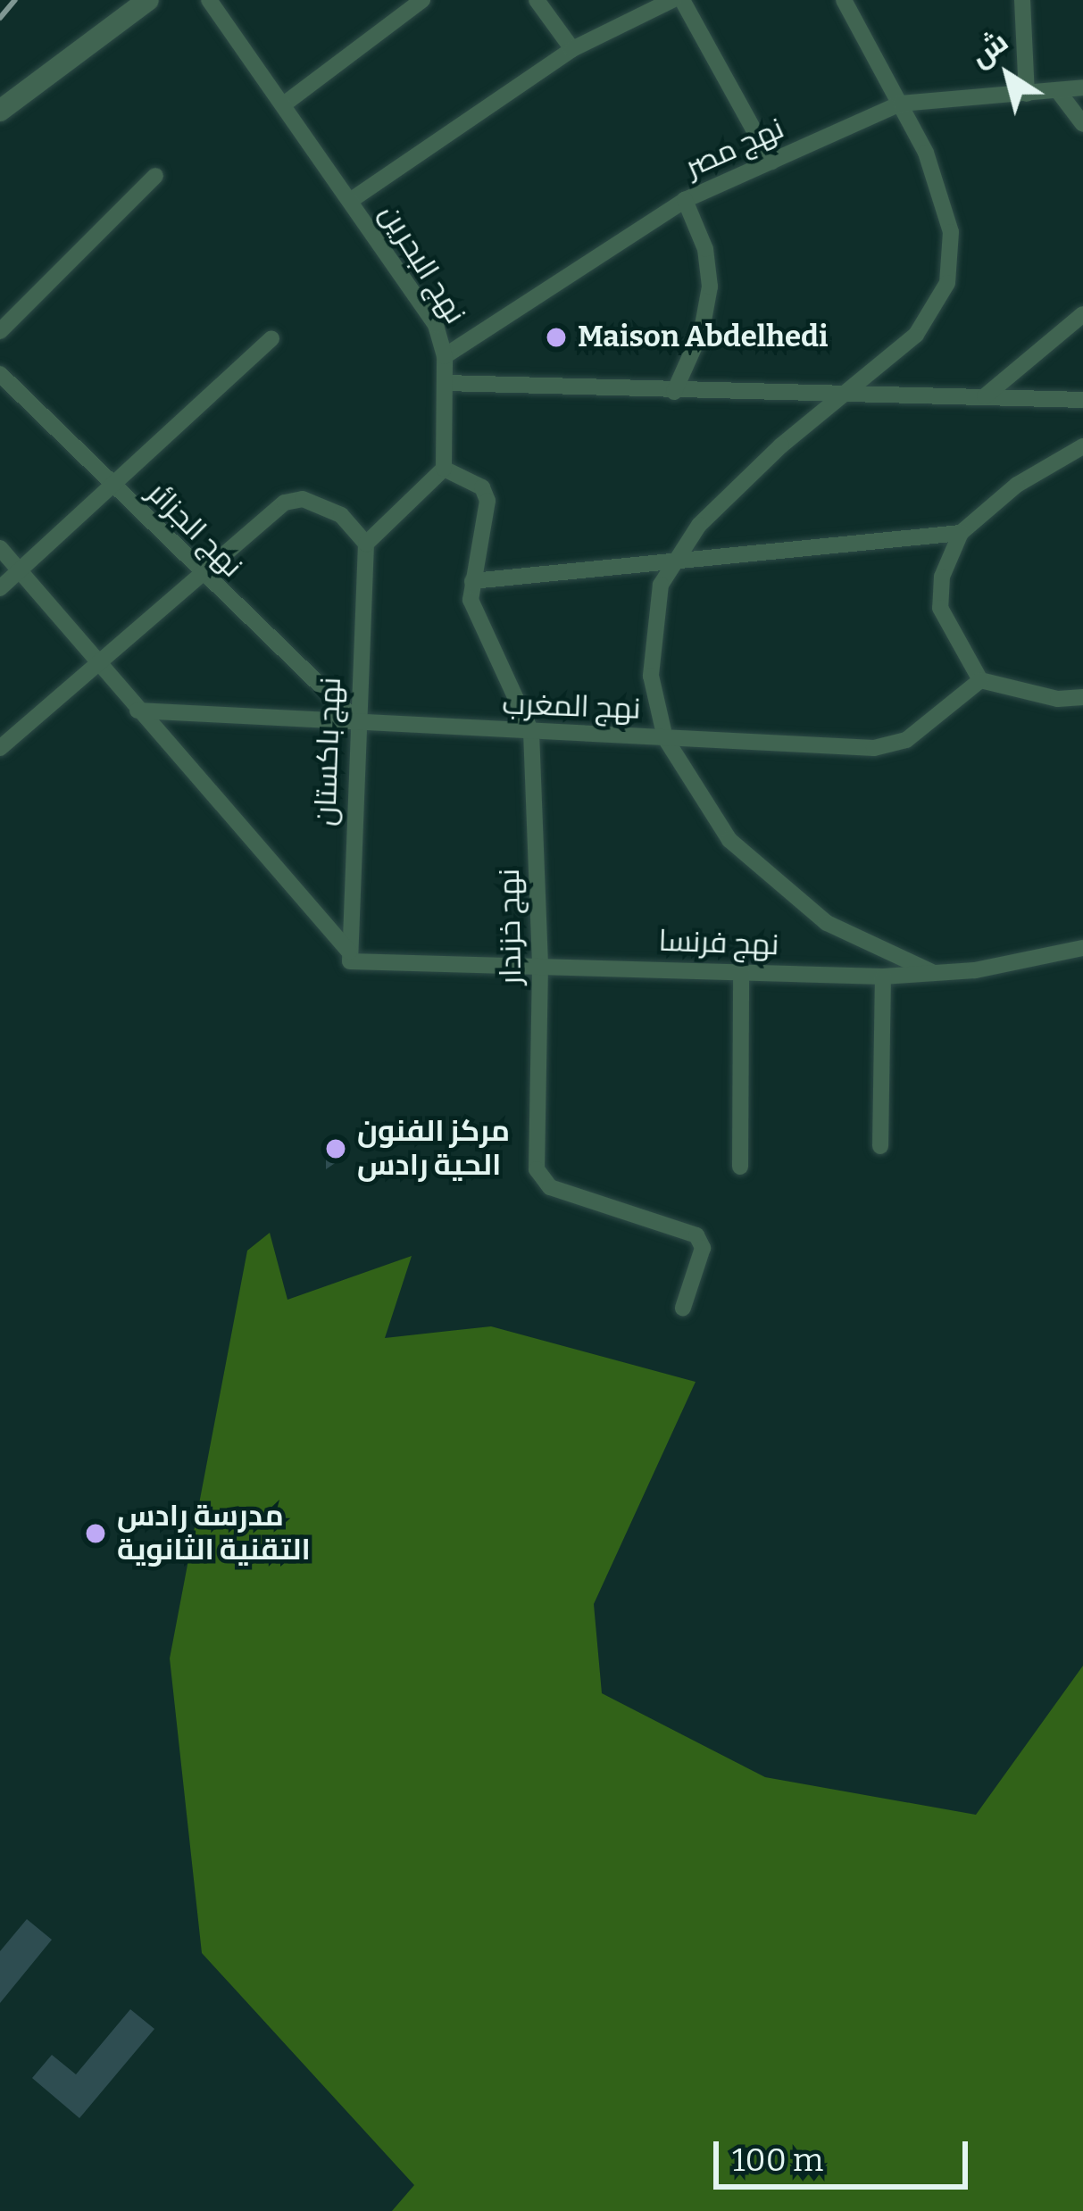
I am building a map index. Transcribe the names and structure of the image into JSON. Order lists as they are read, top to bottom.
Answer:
{
  "streets": {
    "street": [
      "نهج مصر",
      "نهج البحرين",
      "نهج الجزائر",
      "نهج المغرب",
      "نهج باكستان",
      "نهج خزندار",
      "نهج فرنسا"
    ]
  },
  "crossings": [
    ["نهج مصر", "نهج البحرين"],
    ["نهج البحرين", "نهج خزندار"],
    ["نهج الجزائر", "نهج المغرب"],
    ["نهج الجزائر", "نهج باكستان"],
    ["نهج المغرب", "نهج باكستان"],
    ["نهج المغرب", "نهج خزندار"],
    ["نهج باكستان", "نهج فرنسا"],
    ["نهج خزندار", "نهج فرنسا"]
  ],
  "places": ["Maison Abdelhedi", "مركز الفنون الحية رادس", "مدرسة رادس التقنية الثانوية"],
  "scale_bar": "100 m",
  "north": "top left"
}
